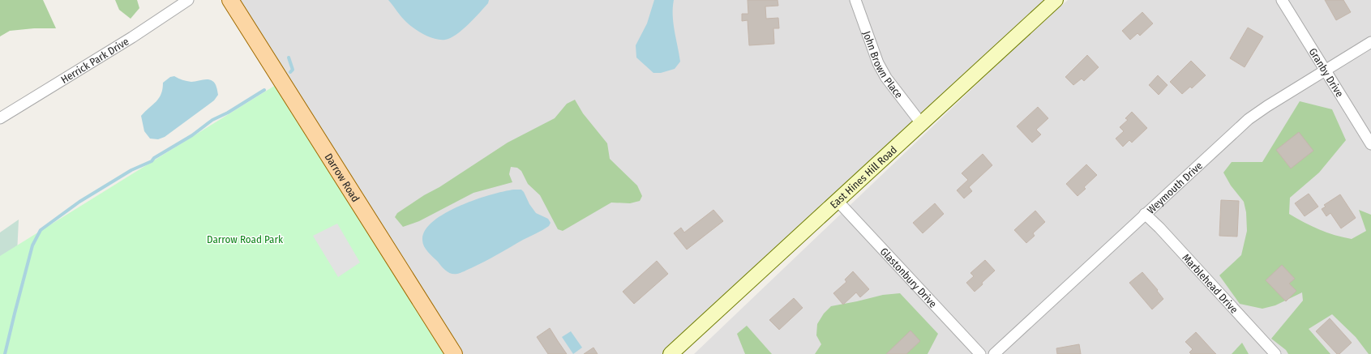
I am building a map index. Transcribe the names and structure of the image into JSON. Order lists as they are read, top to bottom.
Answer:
{
  "streets": {
    "main road": ["Darrow Road"],
    "street": [
      "Herrick Park Drive",
      "John Brown Place",
      "Granby Drive",
      "East Hines Hill Road",
      "Weymouth Drive",
      "Glastonbury Drive",
      "Marblehead Drive"
    ]
  },
  "crossings": [
    ["John Brown Place", "East Hines Hill Road"],
    ["Granby Drive", "Weymouth Drive"],
    ["East Hines Hill Road", "Glastonbury Drive"],
    ["Weymouth Drive", "Marblehead Drive"]
  ],
  "parks": ["Darrow Road Park"]
}
